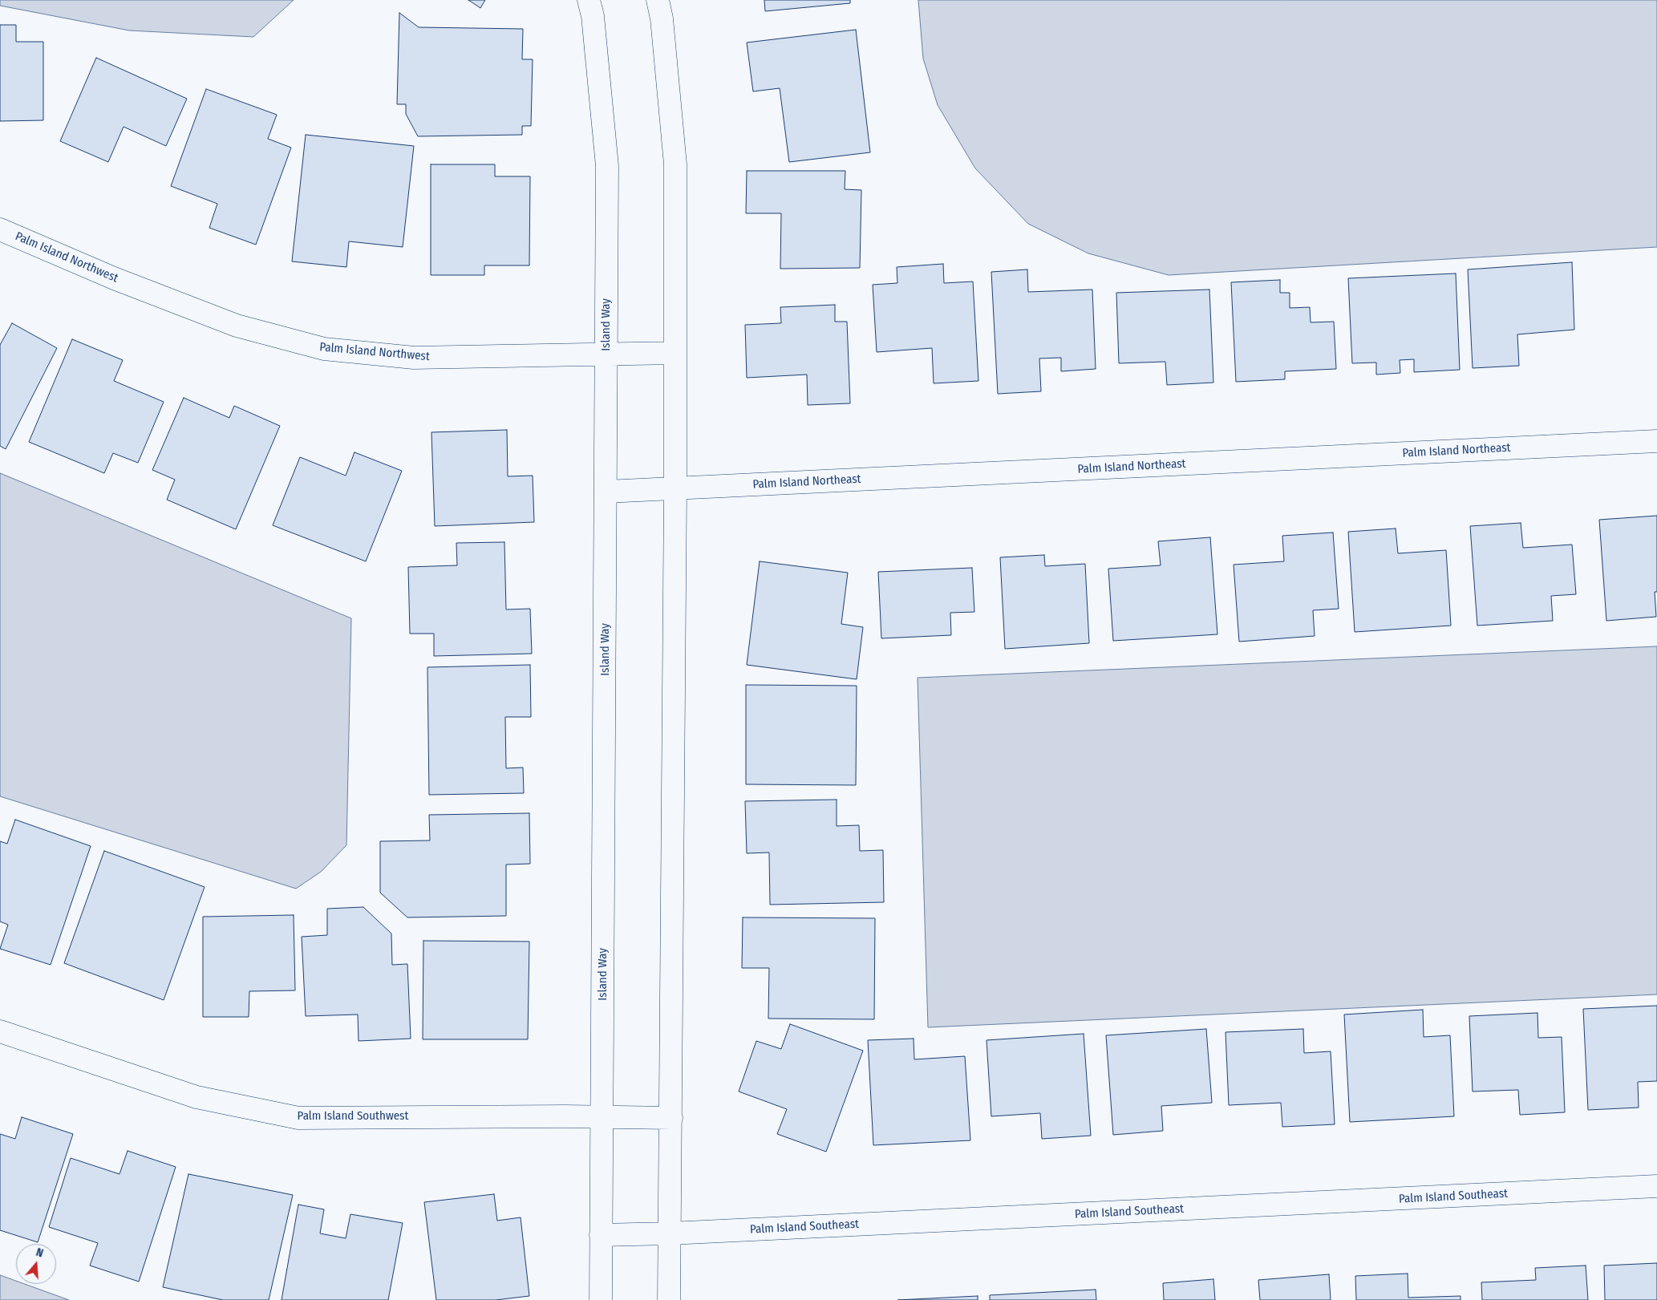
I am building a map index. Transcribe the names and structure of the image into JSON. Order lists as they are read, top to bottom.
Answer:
{
  "streets": {
    "street": [
      "Palm Island Northwest",
      "Island Way",
      "Palm Island Northeast",
      "Palm Island Southwest",
      "Palm Island Southeast"
    ]
  },
  "crossings": [
    ["Palm Island Northwest", "Island Way"],
    ["Island Way", "Palm Island Northeast"],
    ["Island Way", "Palm Island Southwest"],
    ["Island Way", "Palm Island Southeast"]
  ],
  "north": "top"
}
